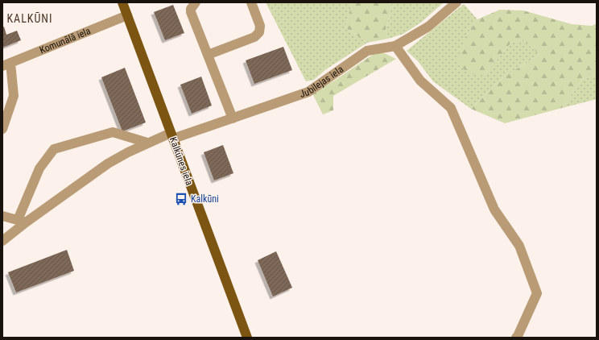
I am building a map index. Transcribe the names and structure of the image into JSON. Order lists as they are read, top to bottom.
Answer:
{
  "streets": {
    "main road": ["Kalkūnes iela"],
    "street": ["Komunālā iela", "Jubilejas iela"]
  },
  "crossings": [
    ["Komunālā iela", "Kalkūnes iela"],
    ["Jubilejas iela", "Kalkūnes iela"]
  ],
  "districts": ["KALKŪNI"],
  "places": {
    "bus stop": ["Kalkūni"]
  }
}
